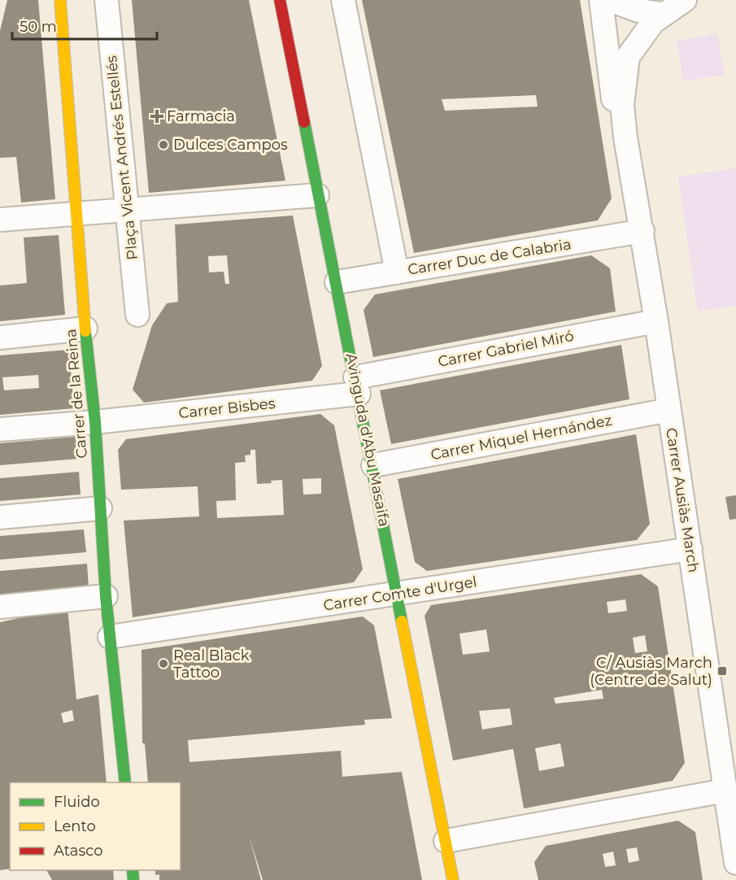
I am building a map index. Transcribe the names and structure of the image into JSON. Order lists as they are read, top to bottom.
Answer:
{
  "streets": {
    "street": [
      "Plaça Vicent Andrés Estellés",
      "Carrer Duc de Calabria",
      "Carrer Gabriel Miró",
      "Carrer de la Reina",
      "Carrer Bisbes",
      "Carrer Miquel Hernández",
      "Avinguda d'Abu Masaifa",
      "Carrer Ausiàs March",
      "Carrer Comte d'Urgel"
    ]
  },
  "crossings": [
    ["Carrer Duc de Calabria", "Avinguda d'Abu Masaifa"],
    ["Carrer Duc de Calabria", "Carrer Ausiàs March"],
    ["Carrer Gabriel Miró", "Carrer Bisbes"],
    ["Carrer Gabriel Miró", "Avinguda d'Abu Masaifa"],
    ["Carrer Gabriel Miró", "Carrer Ausiàs March"],
    ["Carrer de la Reina", "Carrer Bisbes"],
    ["Carrer de la Reina", "Carrer Comte d'Urgel"],
    ["Carrer Bisbes", "Avinguda d'Abu Masaifa"],
    ["Carrer Miquel Hernández", "Avinguda d'Abu Masaifa"],
    ["Carrer Miquel Hernández", "Carrer Ausiàs March"],
    ["Avinguda d'Abu Masaifa", "Carrer Comte d'Urgel"],
    ["Carrer Ausiàs March", "Carrer Comte d'Urgel"]
  ],
  "places": {
    "health": ["Farmacia"],
    "other": ["Dulces Campos", "Real Black Tattoo"],
    "transit": ["C/ Ausiàs March (Centre de Salut)"]
  },
  "legend": ["Fluido", "Lento", "Atasco"],
  "scale_bar": "50 m"
}
